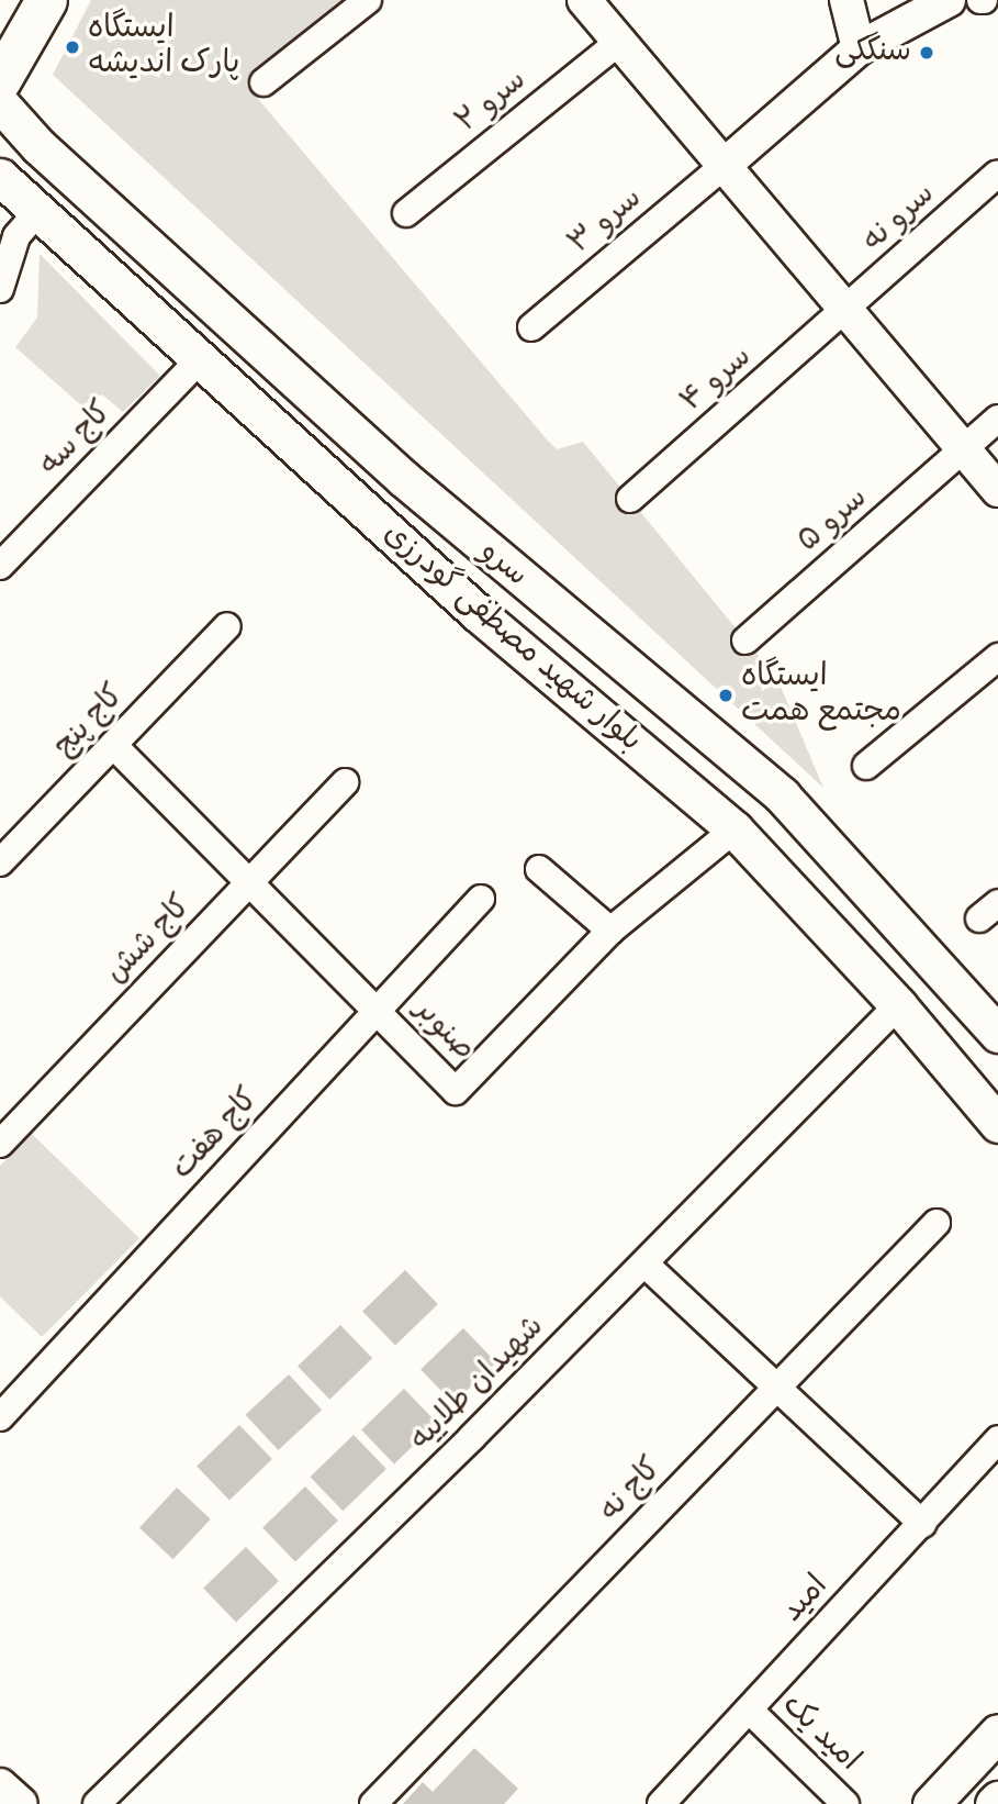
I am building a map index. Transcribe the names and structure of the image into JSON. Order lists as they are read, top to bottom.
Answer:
{
  "streets": {
    "main road": ["سرو", "بلوار شهید مصطفی گودرزی"],
    "street": [
      "سرو ۲",
      "سرو نه",
      "سرو ۳",
      "سرو ۴",
      "کاج سه",
      "سرو ۵",
      "کاج پنج",
      "کاج شش",
      "صنوبر",
      "کاج هفت",
      "شهیدان طلاییه",
      "کاج نه",
      "امید",
      "امید یک"
    ]
  },
  "crossings": [
    ["سرو نه", "سرو ۴"],
    ["کاج سه", "بلوار شهید مصطفی گودرزی"],
    ["بلوار شهید مصطفی گودرزی", "صنوبر"],
    ["بلوار شهید مصطفی گودرزی", "شهیدان طلاییه"],
    ["کاج پنج", "صنوبر"],
    ["کاج شش", "صنوبر"],
    ["صنوبر", "کاج هفت"],
    ["امید", "امید یک"]
  ],
  "places": ["ایستگاه پارک اندیشه", "سنگکی", "ایستگاه مجتمع همت"]
}
